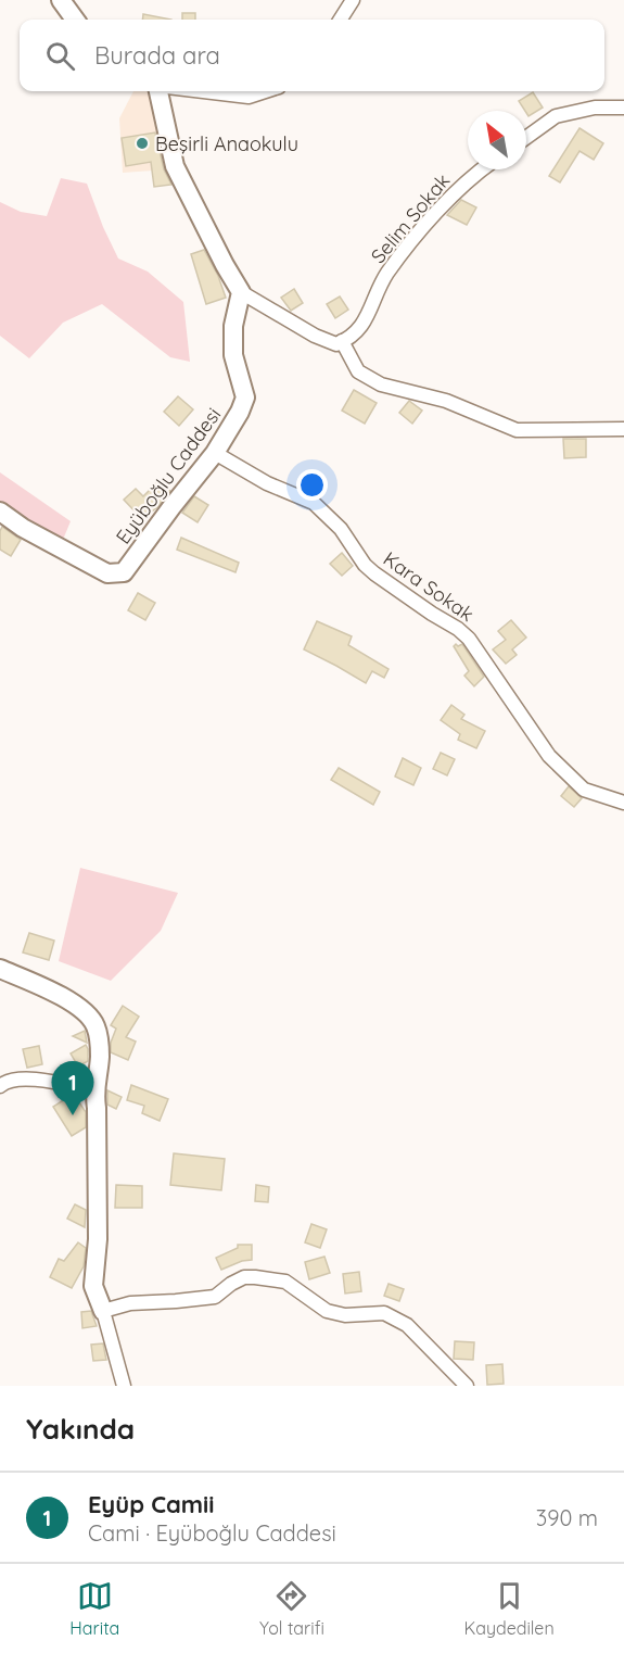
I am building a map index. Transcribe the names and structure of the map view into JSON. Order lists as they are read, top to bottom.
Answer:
{
  "streets": {
    "street": ["Selim Sokak", "Eyüboğlu Caddesi", "Kara Sokak"]
  },
  "crossings": [
    ["Eyüboğlu Caddesi", "Kara Sokak"]
  ],
  "places": ["Beşirli Anaokulu"],
  "north": "top left",
  "page": {
    "search": "Burada ara",
    "pins": "1",
    "heading": "Yakında",
    "list": [
      {
        "mark": "1",
        "name": "Eyüp Camii",
        "note": "Cami · Eyüboğlu Caddesi",
        "value": "390 m"
      }
    ],
    "nav": ["Harita", "Yol tarifi", "Kaydedilen"]
  }
}
